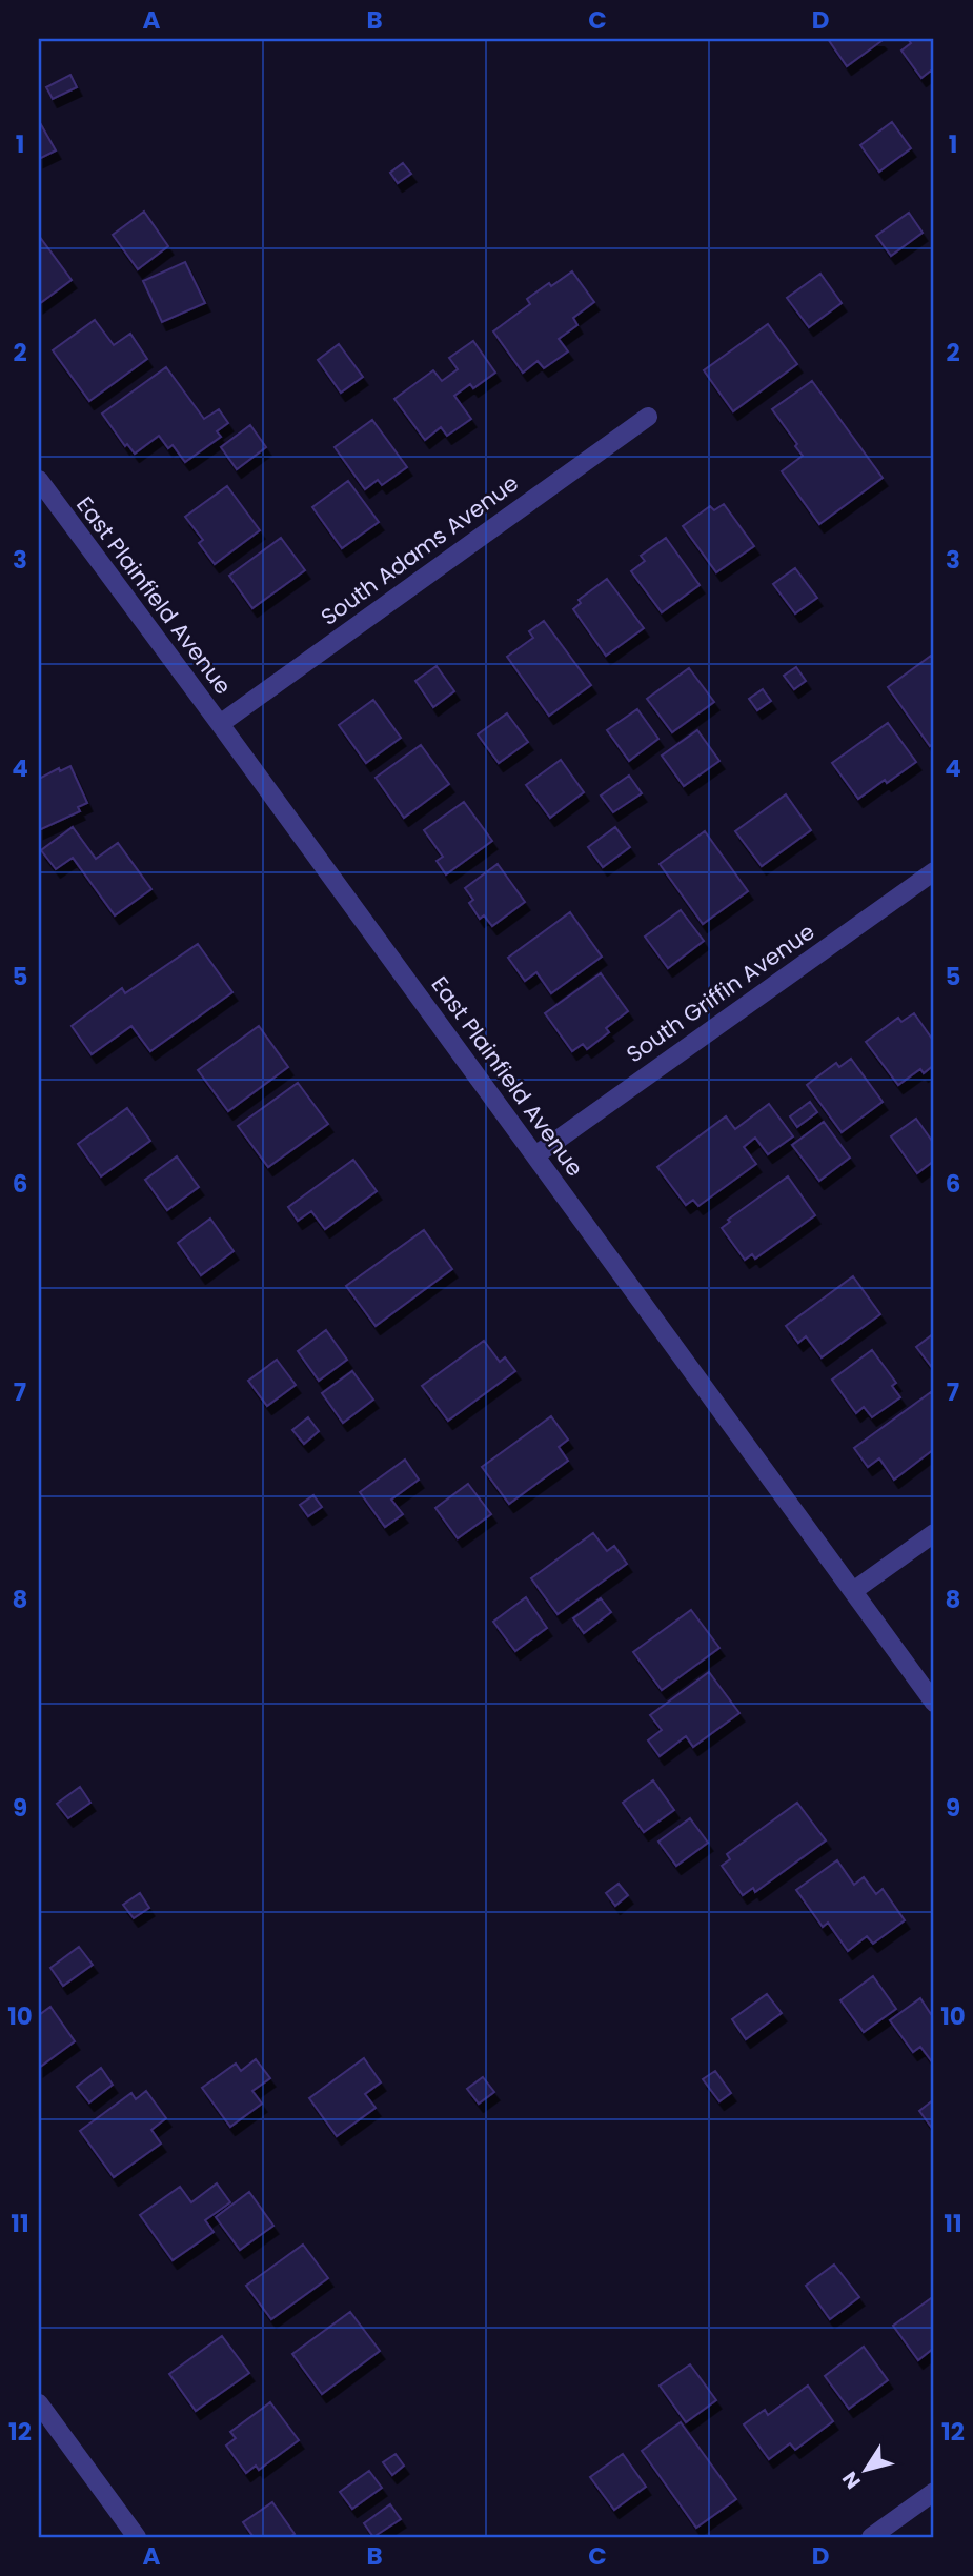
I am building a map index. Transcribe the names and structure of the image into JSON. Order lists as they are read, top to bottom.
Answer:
{
  "streets": {
    "street": ["South Adams Avenue", "East Plainfield Avenue", "South Griffin Avenue"]
  },
  "crossings": [
    ["South Adams Avenue", "East Plainfield Avenue"],
    ["East Plainfield Avenue", "South Griffin Avenue"]
  ],
  "north": "bottom left",
  "grid": {
    "columns": [
      "A",
      "B",
      "C",
      "D"
    ],
    "rows": [
      "1",
      "2",
      "3",
      "4",
      "5",
      "6",
      "7",
      "8",
      "9",
      "10",
      "11",
      "12"
    ]
  }
}
